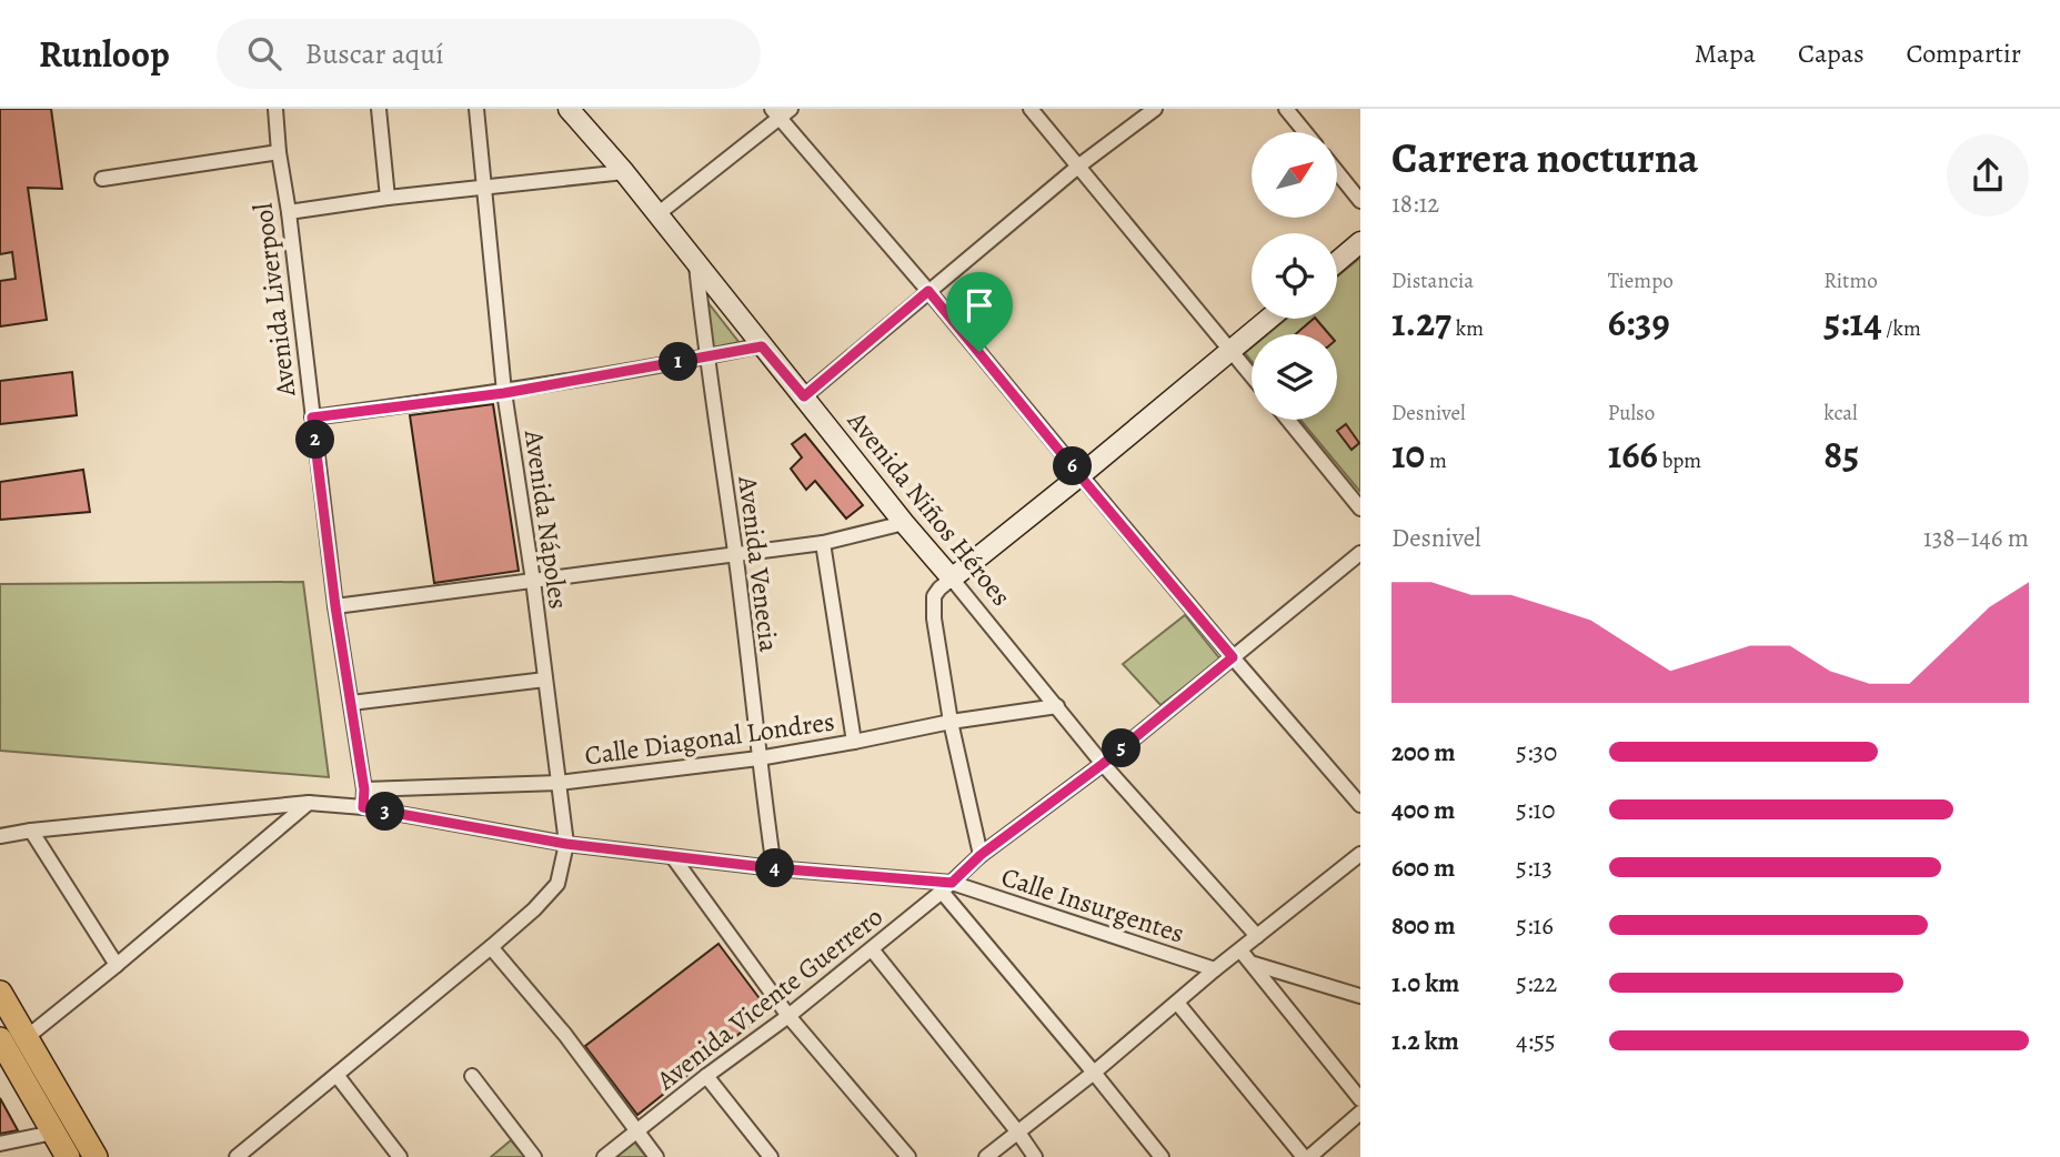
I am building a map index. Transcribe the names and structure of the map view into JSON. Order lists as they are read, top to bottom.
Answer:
{
  "streets": {
    "street": [
      "Avenida Liverpool",
      "Avenida Niños Héroes",
      "Avenida Nápoles",
      "Avenida Venecia",
      "Calle Diagonal Londres",
      "Calle Insurgentes",
      "Avenida Vicente Guerrero"
    ]
  },
  "crossings": [
    ["Avenida Liverpool", "Calle Diagonal Londres"],
    ["Avenida Liverpool", "Calle Insurgentes"],
    ["Avenida Niños Héroes", "Avenida Venecia"],
    ["Avenida Niños Héroes", "Calle Diagonal Londres"],
    ["Avenida Niños Héroes", "Avenida Vicente Guerrero"],
    ["Avenida Nápoles", "Calle Diagonal Londres"],
    ["Avenida Nápoles", "Calle Insurgentes"],
    ["Avenida Venecia", "Calle Diagonal Londres"],
    ["Avenida Venecia", "Calle Insurgentes"],
    ["Calle Insurgentes", "Avenida Vicente Guerrero"]
  ],
  "north": "top right",
  "page": {
    "header": "Runloop",
    "search": "Buscar aquí",
    "nav": ["Mapa", "Capas", "Compartir"],
    "heading": ["Carrera nocturna", "18:12"],
    "stats": [
      ["Distancia", "1.27 km"],
      ["Tiempo", "6:39"],
      ["Ritmo", "5:14 /km"],
      ["Desnivel", "10 m"],
      ["Pulso", "166 bpm"],
      ["kcal", "85"]
    ],
    "pins": [
      "1",
      "2",
      "6",
      "5",
      "3",
      "4"
    ],
    "chart": ["Desnivel", "138–146 m"],
    "list": [
      {
        "name": "200 m",
        "note": "5:30"
      },
      {
        "name": "400 m",
        "note": "5:10"
      },
      {
        "name": "600 m",
        "note": "5:13"
      },
      {
        "name": "800 m",
        "note": "5:16"
      },
      {
        "name": "1.0 km",
        "note": "5:22"
      },
      {
        "name": "1.2 km",
        "note": "4:55"
      }
    ]
  }
}
